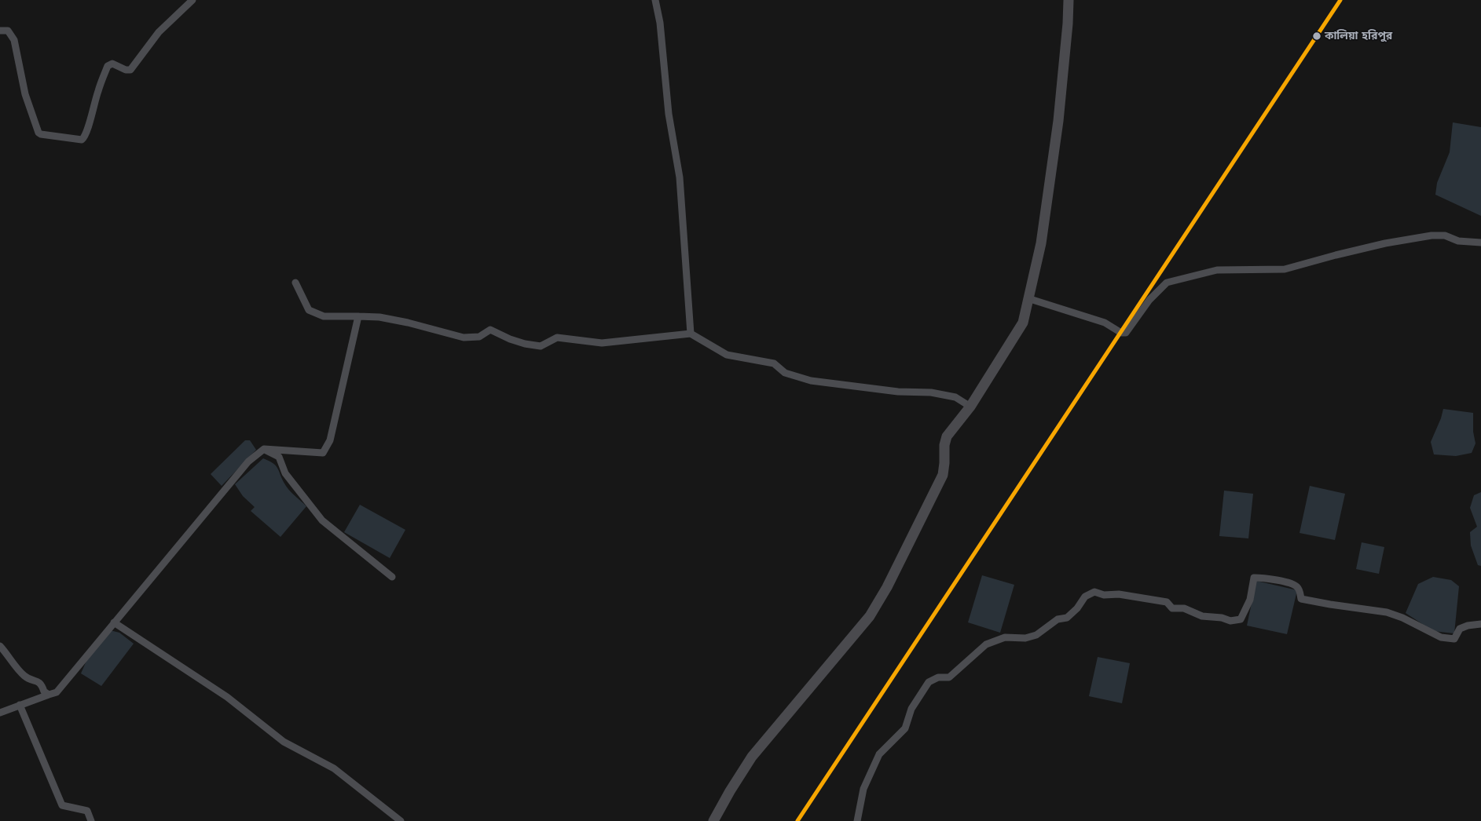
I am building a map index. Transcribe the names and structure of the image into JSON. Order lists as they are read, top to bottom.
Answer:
{
  "places": ["কালিয়া হরিপুর"]
}
